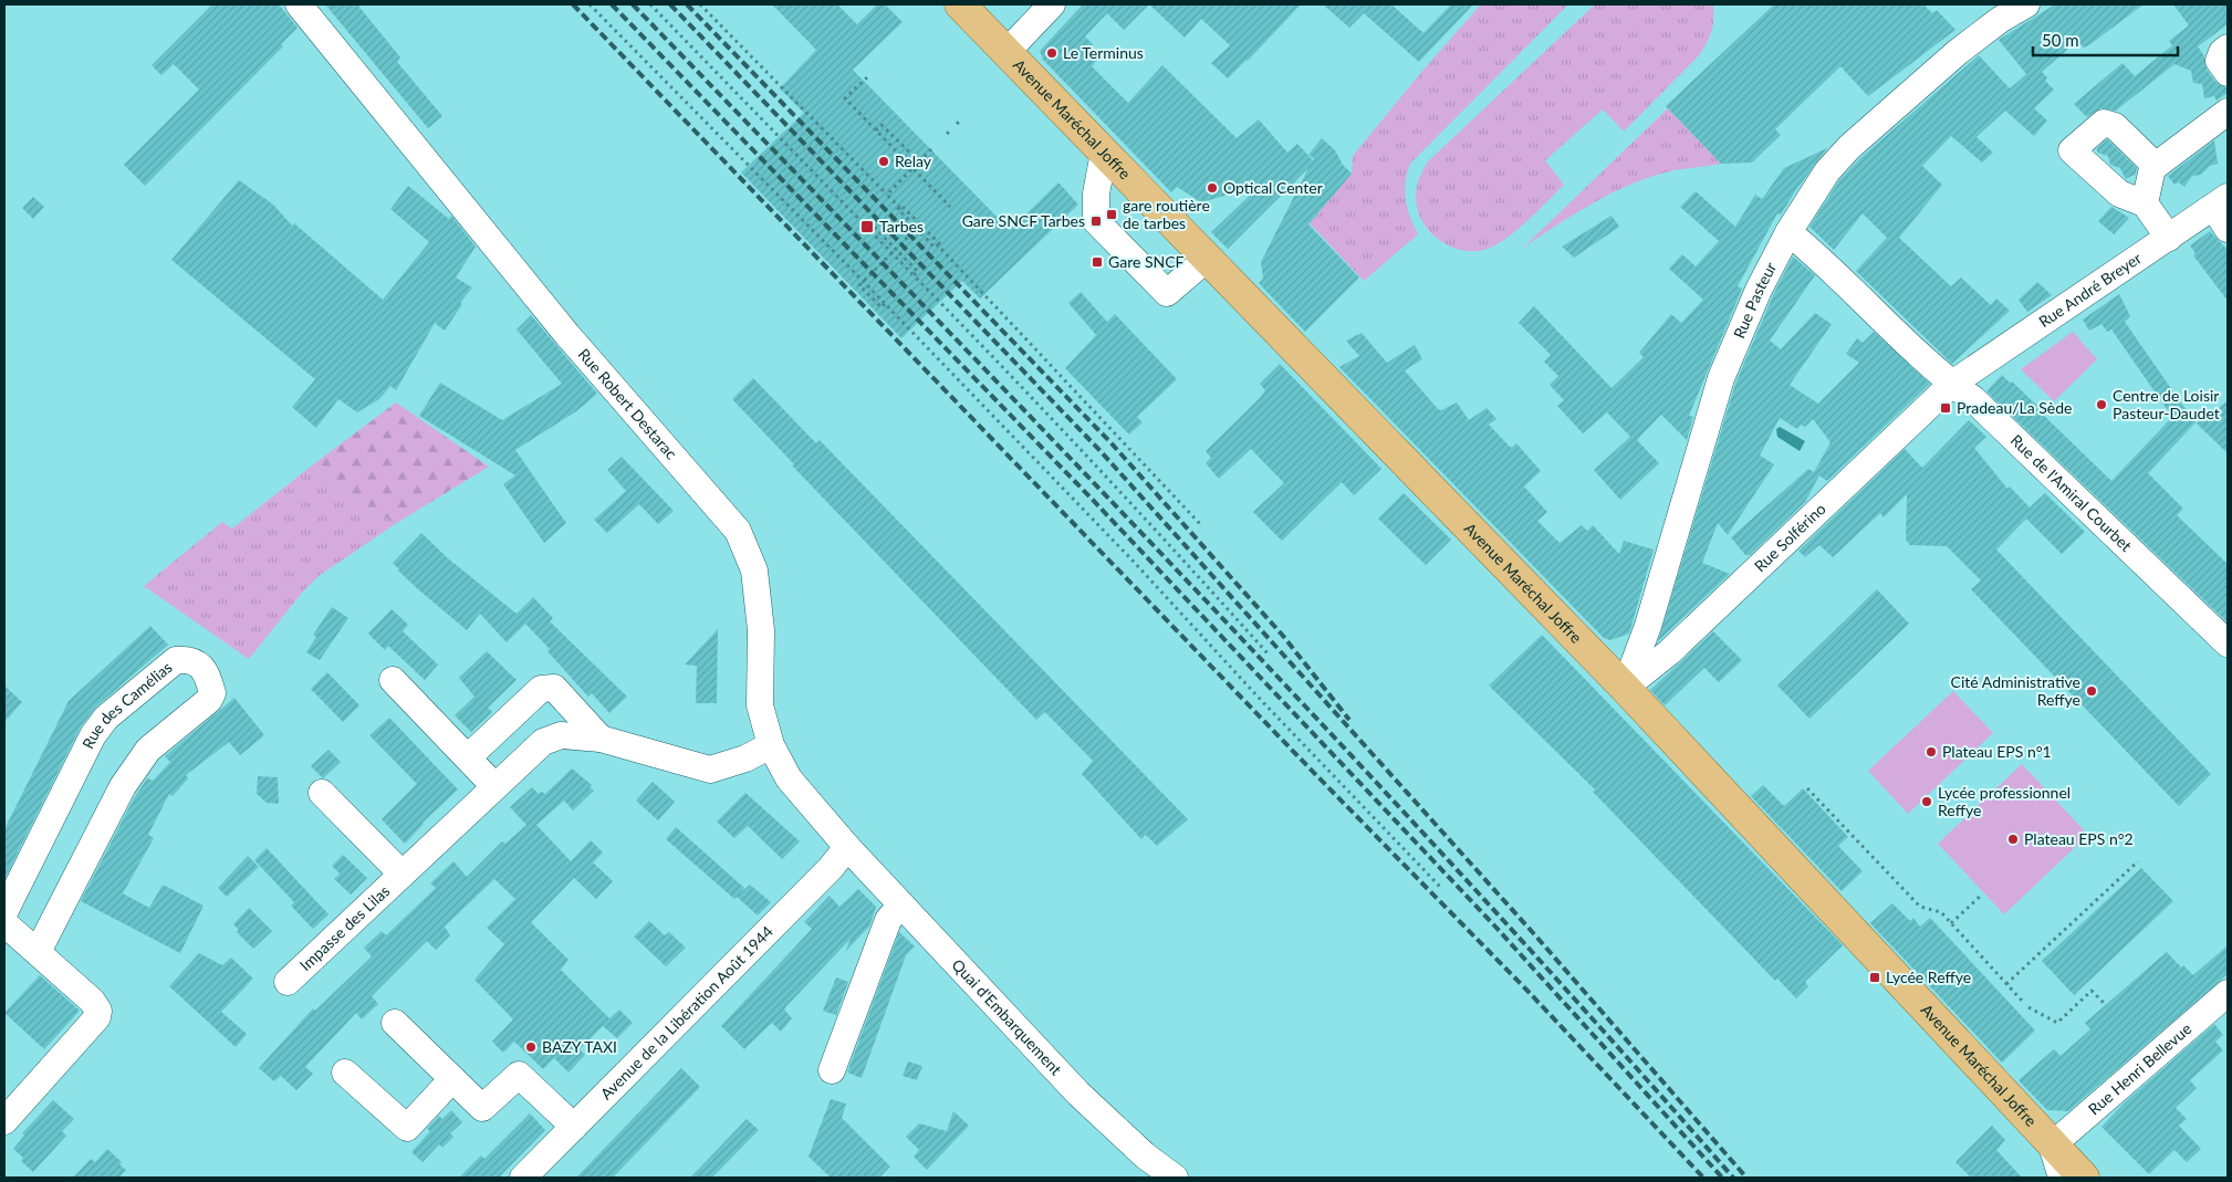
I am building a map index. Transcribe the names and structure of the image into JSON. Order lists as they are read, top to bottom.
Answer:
{
  "streets": {
    "main road": ["Avenue Maréchal Joffre"],
    "street": [
      "Rue André Breyer",
      "Rue Pasteur",
      "Rue Robert Destarac",
      "Rue de l'Amiral Courbet",
      "Rue Solférino",
      "Rue des Camélias",
      "Impasse des Lilas",
      "Avenue de la Libération Août 1944",
      "Quai d'Embarquement",
      "Rue Henri Bellevue"
    ]
  },
  "crossings": [
    ["Avenue Maréchal Joffre", "Rue Pasteur"],
    ["Avenue Maréchal Joffre", "Rue Solférino"],
    ["Avenue Maréchal Joffre", "Rue Henri Bellevue"],
    ["Rue André Breyer", "Rue de l'Amiral Courbet"],
    ["Rue André Breyer", "Rue Solférino"],
    ["Rue Pasteur", "Rue de l'Amiral Courbet"],
    ["Rue Pasteur", "Rue Solférino"],
    ["Rue Robert Destarac", "Impasse des Lilas"],
    ["Rue Robert Destarac", "Avenue de la Libération Août 1944"],
    ["Rue Robert Destarac", "Quai d'Embarquement"],
    ["Rue de l'Amiral Courbet", "Rue Solférino"],
    ["Avenue de la Libération Août 1944", "Quai d'Embarquement"]
  ],
  "places": {
    "other": [
      "Le Terminus",
      "Relay",
      "Optical Center",
      "Centre de Loisir Pasteur-Daudet",
      "Cité Administrative Reffye",
      "Plateau EPS n°1",
      "Lycée professionnel Reffye",
      "Plateau EPS n°2",
      "BAZY TAXI"
    ],
    "transit": [
      "gare routière de tarbes",
      "Gare SNCF Tarbes",
      "Tarbes",
      "Gare SNCF",
      "Pradeau/La Sède",
      "Lycée Reffye"
    ]
  },
  "scale_bar": "50 m"
}
